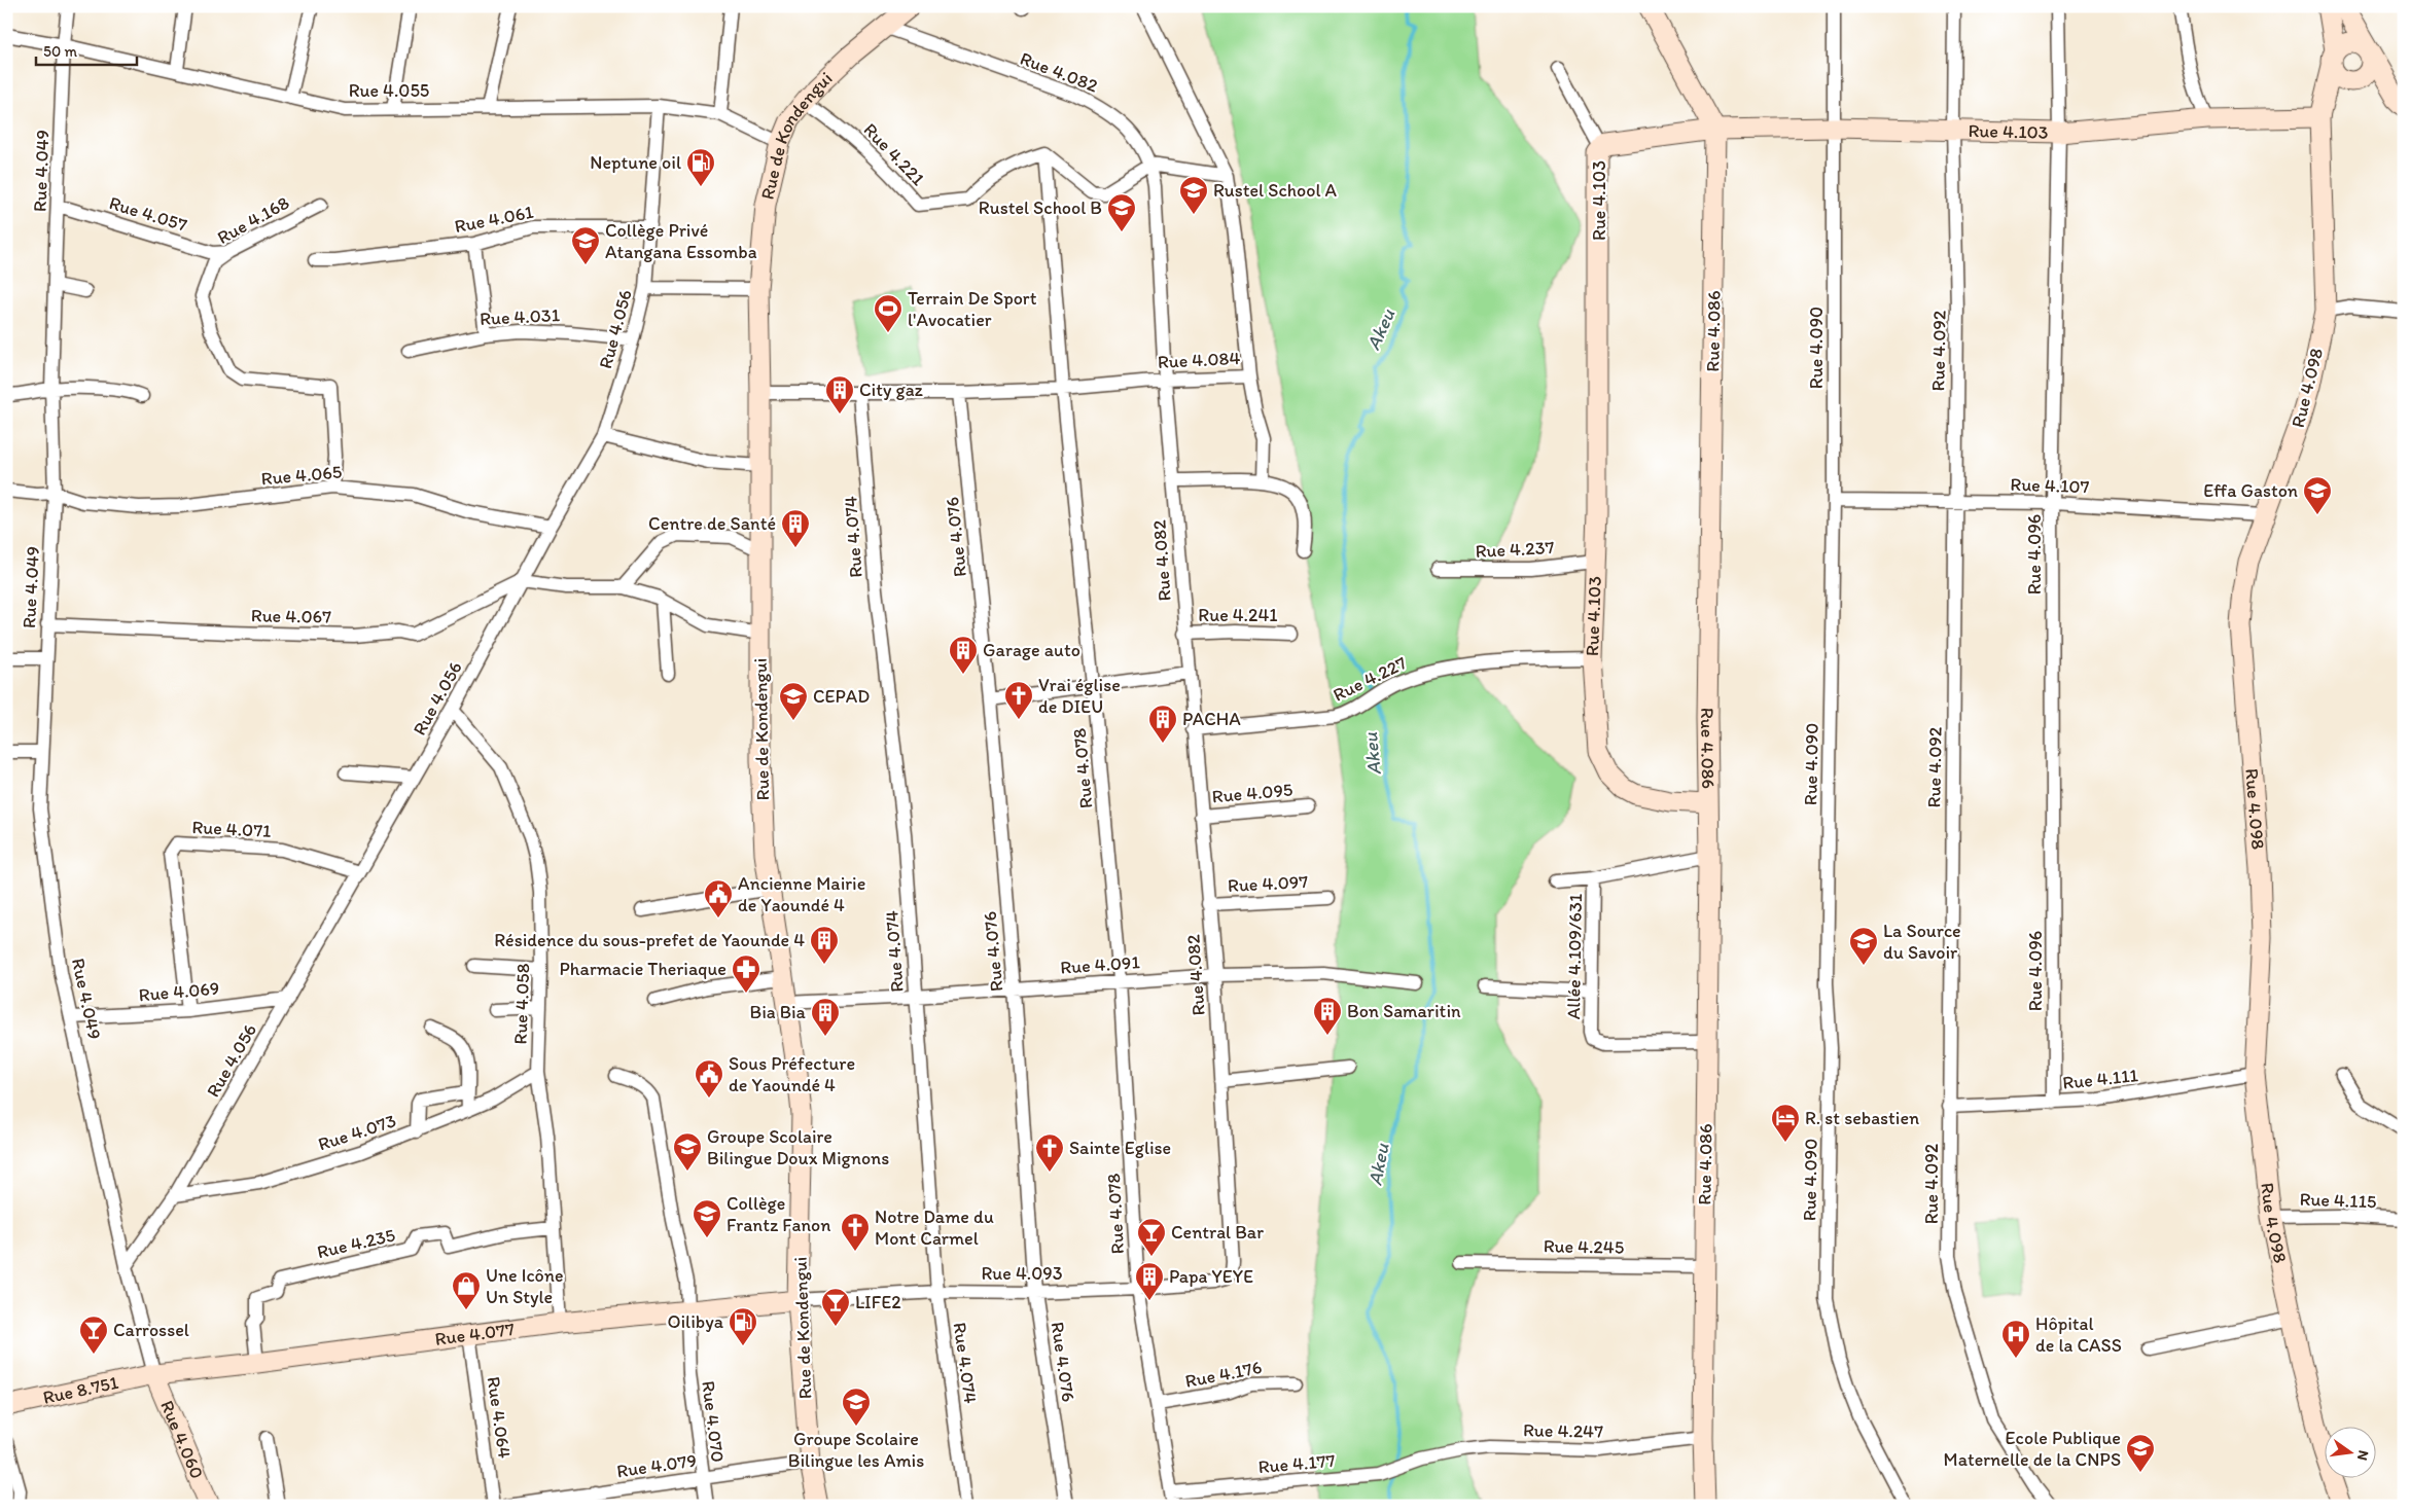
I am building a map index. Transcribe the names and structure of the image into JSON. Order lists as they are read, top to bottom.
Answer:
{
  "streets": {
    "main road": [
      "Rue 4.103",
      "Rue de Kondengui",
      "Rue 4.086",
      "Rue 4.098",
      "Rue 4.077",
      "Rue 8.751",
      "Rue 4.060"
    ],
    "street": [
      "Rue 4.082",
      "Rue 4.055",
      "Rue 4.221",
      "Rue 4.049",
      "Rue 4.057",
      "Rue 4.061",
      "Rue 4.168",
      "Rue 4.031",
      "Rue 4.056",
      "Rue 4.090",
      "Rue 4.092",
      "Rue 4.084",
      "Rue 4.065",
      "Rue 4.107",
      "Rue 4.074",
      "Rue 4.076",
      "Rue 4.237",
      "Rue 4.096",
      "Rue 4.241",
      "Rue 4.067",
      "Rue 4.227",
      "Rue 4.078",
      "Rue 4.095",
      "Rue 4.071",
      "Rue 4.097",
      "Allée 4.109/631",
      "Rue 4.091",
      "Rue 4.069",
      "Rue 4.058",
      "Rue 4.111",
      "Rue 4.073",
      "Rue 4.115",
      "Rue 4.235",
      "Rue 4.245",
      "Rue 4.093",
      "Rue 4.176",
      "Rue 4.064",
      "Rue 4.070",
      "Rue 4.247",
      "Rue 4.177",
      "Rue 4.079"
    ]
  },
  "crossings": [
    ["Rue 4.082", "Rue de Kondengui"],
    ["Rue 4.082", "Rue 4.084"],
    ["Rue 4.082", "Rue 4.241"],
    ["Rue 4.082", "Rue 4.227"],
    ["Rue 4.082", "Rue 4.095"],
    ["Rue 4.082", "Rue 4.097"],
    ["Rue 4.082", "Rue 4.091"],
    ["Rue 4.082", "Rue 4.093"],
    ["Rue 4.055", "Rue de Kondengui"],
    ["Rue 4.055", "Rue 4.049"],
    ["Rue 4.055", "Rue 4.056"],
    ["Rue 4.103", "Rue 4.086"],
    ["Rue 4.103", "Rue 4.090"],
    ["Rue 4.103", "Rue 4.092"],
    ["Rue 4.103", "Rue 4.098"],
    ["Rue 4.103", "Rue 4.237"],
    ["Rue 4.103", "Rue 4.096"],
    ["Rue 4.103", "Rue 4.227"],
    ["Rue de Kondengui", "Rue 4.221"],
    ["Rue de Kondengui", "Rue 4.084"],
    ["Rue de Kondengui", "Rue 4.091"],
    ["Rue de Kondengui", "Rue 4.093"],
    ["Rue de Kondengui", "Rue 4.077"],
    ["Rue de Kondengui", "Rue 4.079"],
    ["Rue 4.221", "Rue 4.078"],
    ["Rue 4.049", "Rue 4.057"],
    ["Rue 4.049", "Rue 4.056"],
    ["Rue 4.049", "Rue 4.065"],
    ["Rue 4.049", "Rue 4.067"],
    ["Rue 4.049", "Rue 4.069"],
    ["Rue 4.049", "Rue 4.077"],
    ["Rue 4.049", "Rue 8.751"],
    ["Rue 4.049", "Rue 4.060"],
    ["Rue 4.057", "Rue 4.168"],
    ["Rue 4.061", "Rue 4.056"],
    ["Rue 4.168", "Rue 4.065"],
    ["Rue 4.031", "Rue 4.056"],
    ["Rue 4.056", "Rue 4.065"],
    ["Rue 4.056", "Rue 4.067"],
    ["Rue 4.056", "Rue 4.071"],
    ["Rue 4.056", "Rue 4.069"],
    ["Rue 4.056", "Rue 4.058"],
    ["Rue 4.056", "Rue 4.073"],
    ["Rue 4.086", "Allée 4.109/631"],
    ["Rue 4.086", "Rue 4.245"],
    ["Rue 4.086", "Rue 4.247"],
    ["Rue 4.090", "Rue 4.107"],
    ["Rue 4.092", "Rue 4.107"],
    ["Rue 4.092", "Rue 4.111"],
    ["Rue 4.084", "Rue 4.074"],
    ["Rue 4.084", "Rue 4.076"],
    ["Rue 4.084", "Rue 4.078"],
    ["Rue 4.098", "Rue 4.107"],
    ["Rue 4.098", "Rue 4.111"],
    ["Rue 4.098", "Rue 4.115"],
    ["Rue 4.107", "Rue 4.096"],
    ["Rue 4.074", "Rue 4.091"],
    ["Rue 4.074", "Rue 4.093"],
    ["Rue 4.076", "Rue 4.091"],
    ["Rue 4.076", "Rue 4.093"],
    ["Rue 4.096", "Rue 4.111"],
    ["Rue 4.078", "Rue 4.091"],
    ["Rue 4.078", "Rue 4.093"],
    ["Rue 4.078", "Rue 4.176"],
    ["Rue 4.078", "Rue 4.177"],
    ["Rue 4.071", "Rue 4.069"],
    ["Rue 4.058", "Rue 4.073"],
    ["Rue 4.058", "Rue 4.235"],
    ["Rue 4.058", "Rue 4.077"],
    ["Rue 4.235", "Rue 4.077"],
    ["Rue 4.093", "Rue 4.077"],
    ["Rue 4.077", "Rue 8.751"],
    ["Rue 4.077", "Rue 4.064"],
    ["Rue 4.077", "Rue 4.070"],
    ["Rue 4.077", "Rue 4.060"],
    ["Rue 8.751", "Rue 4.060"],
    ["Rue 4.070", "Rue 4.079"],
    ["Rue 4.247", "Rue 4.177"]
  ],
  "water": ["Akeu"],
  "places": {
    "fuel station": ["Neptune oil", "Oilibya"],
    "school or university": [
      "Rustel School A",
      "Rustel School B",
      "Collège Privé Atangana Essomba",
      "Effa Gaston",
      "CEPAD",
      "La Source du Savoir",
      "Groupe Scolaire Bilingue Doux Mignons",
      "Collège Frantz Fanon",
      "Groupe Scolaire Bilingue les Amis",
      "Ecole Publique Maternelle de la CNPS"
    ],
    "sports": ["Terrain De Sport l'Avocatier"],
    "building": [
      "City gaz",
      "Centre de Santé",
      "Garage auto",
      "PACHA",
      "Résidence du sous-prefet de Yaounde 4",
      "Bon Samaritin",
      "Bia Bia",
      "Papa YEYE"
    ],
    "church": ["Vrai église de DIEU", "Sainte Eglise", "Notre Dame du Mont Carmel"],
    "public building": ["Ancienne Mairie de Yaoundé 4", "Sous Préfecture de Yaoundé 4"],
    "pharmacy": ["Pharmacie Theriaque"],
    "hotel": ["R. st sebastien"],
    "bar": ["Central Bar", "LIFE2", "Carrossel"],
    "shop": ["Une Icône Un Style"],
    "hospital": ["Hôpital de la CASS"]
  },
  "scale_bar": "50 m",
  "north": "right"
}
